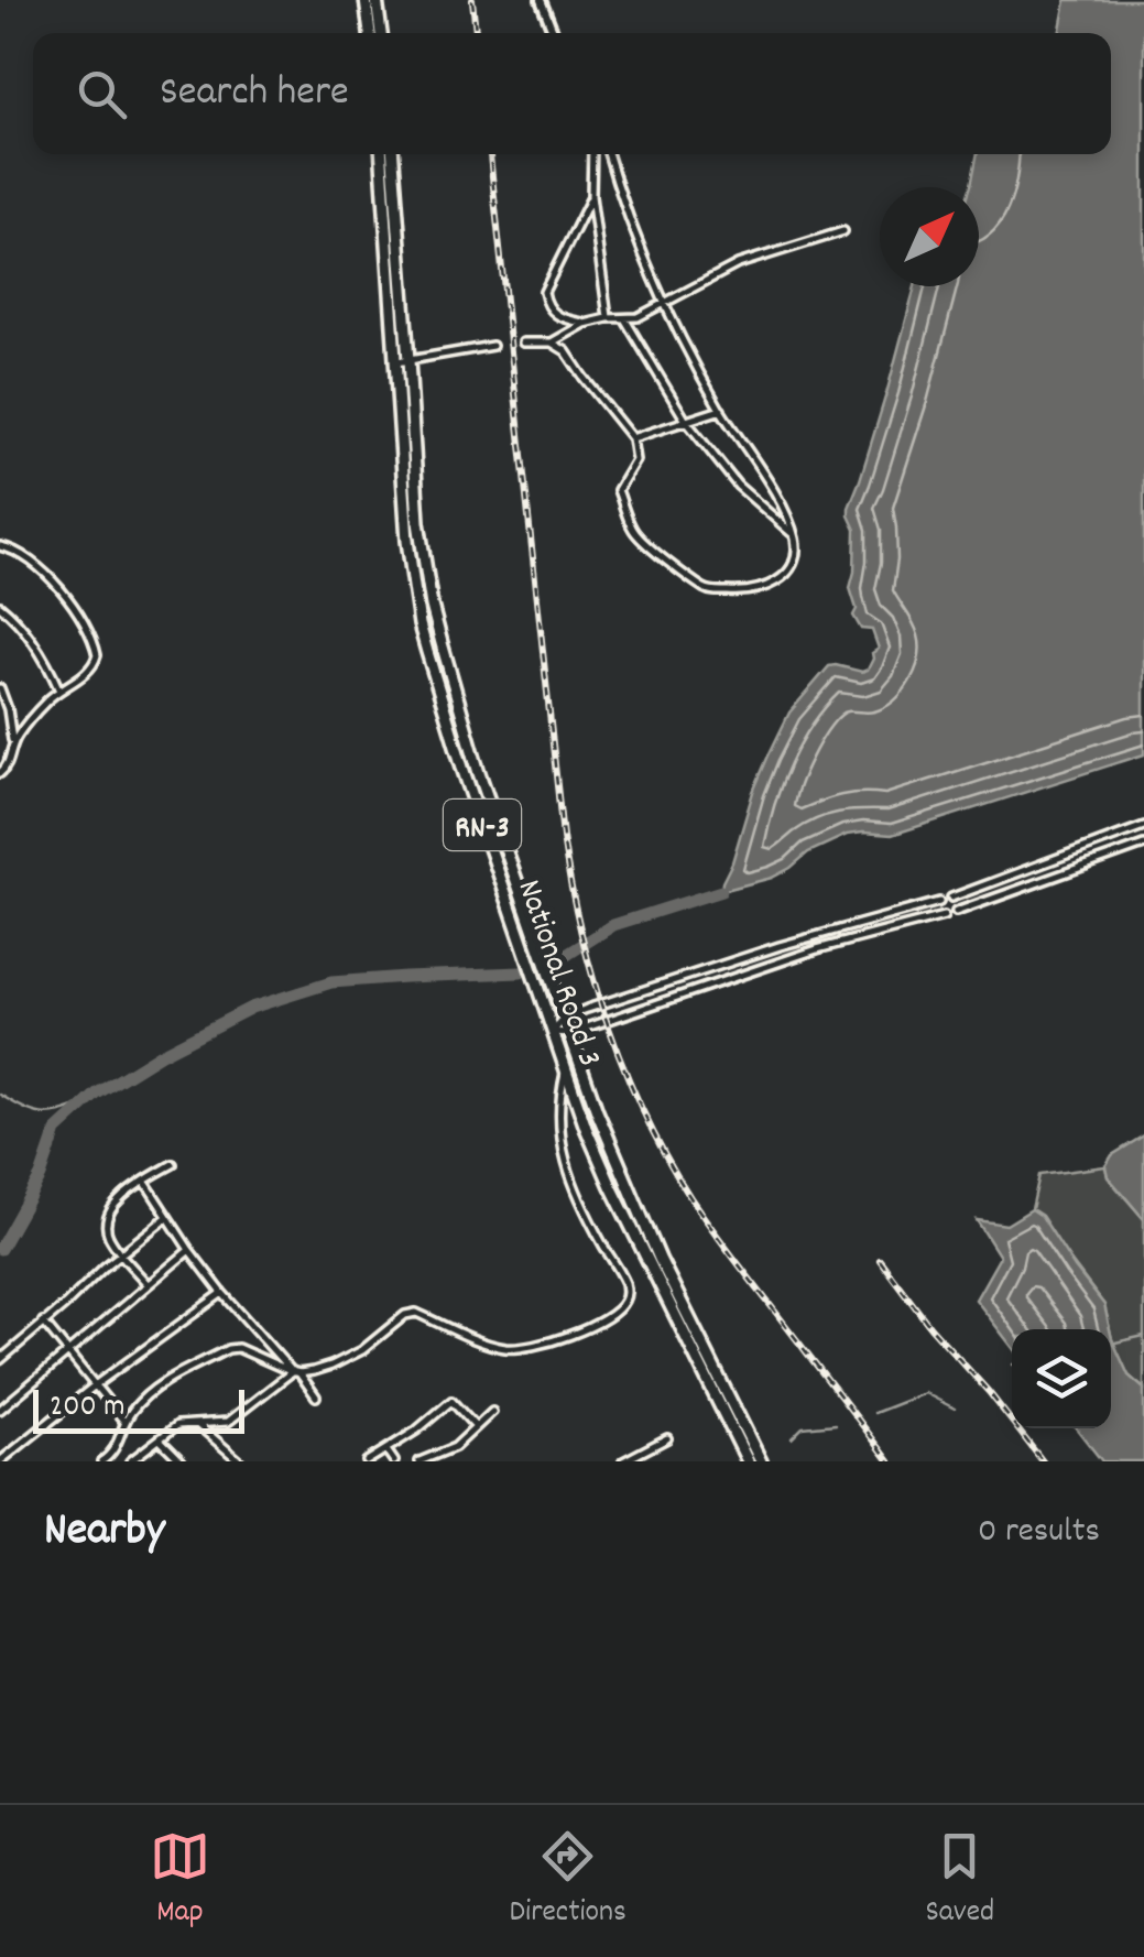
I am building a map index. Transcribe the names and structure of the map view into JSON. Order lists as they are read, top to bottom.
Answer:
{
  "streets": {
    "highway": ["RN-3", "National Road 3"]
  },
  "crossings": [
    ["RN-3", "National Road 3"]
  ],
  "scale_bar": "200 m",
  "north": "top right",
  "page": {
    "search": "Search here",
    "scale": "200 m",
    "heading": ["Nearby", "0 results"],
    "nav": ["Map", "Directions", "Saved"]
  }
}
